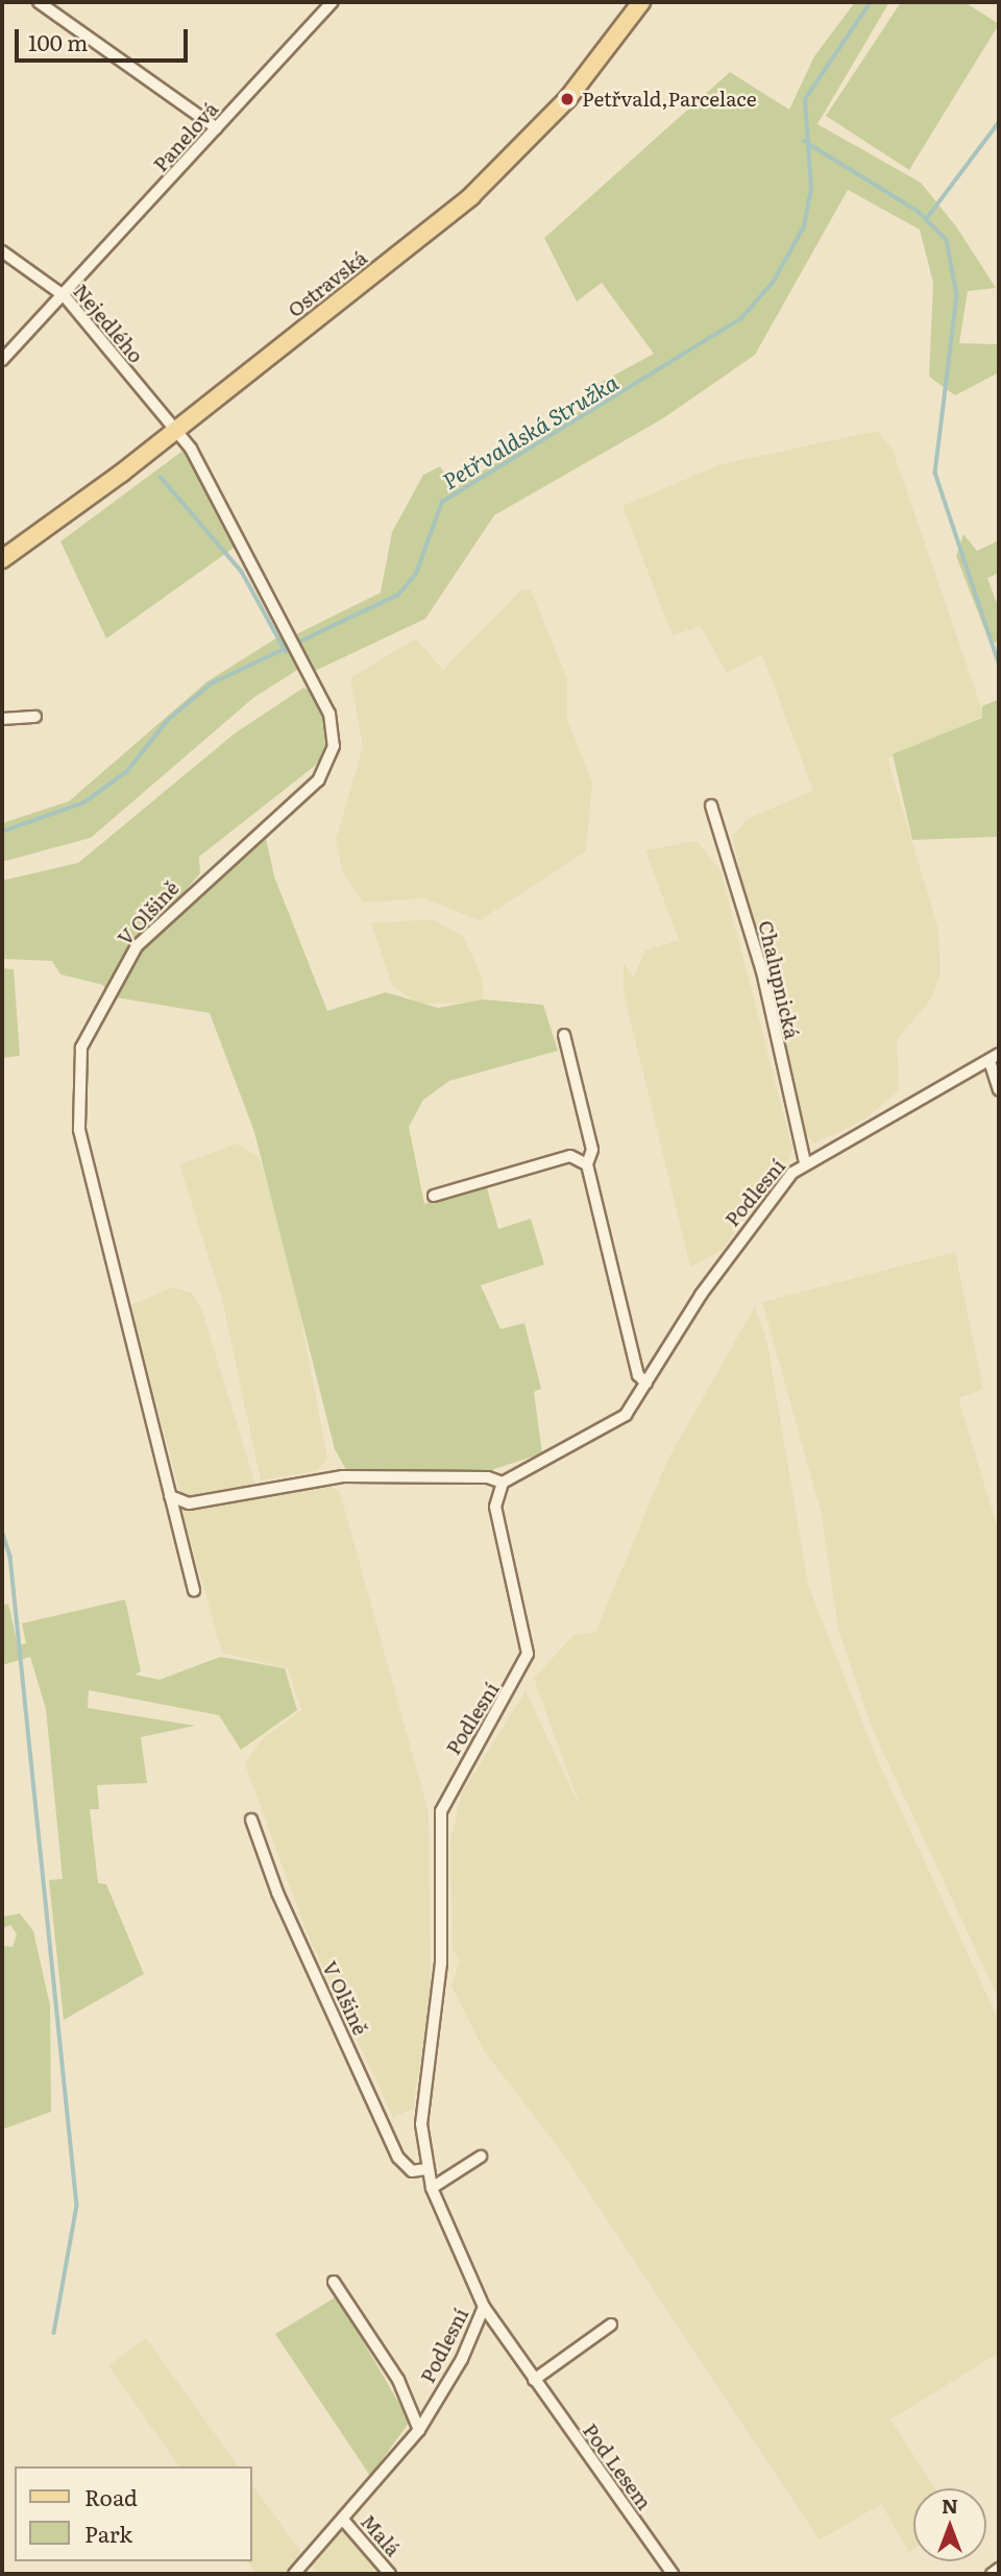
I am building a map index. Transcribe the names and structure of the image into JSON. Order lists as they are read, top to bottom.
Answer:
{
  "streets": {
    "main road": ["Ostravská"],
    "street": [
      "Panelová",
      "Nejedlého",
      "V Olšině",
      "Chalupnická",
      "Podlesní",
      "Pod Lesem",
      "Malá"
    ]
  },
  "crossings": [
    ["Panelová", "Nejedlého"],
    ["Ostravská", "Nejedlého"],
    ["Ostravská", "V Olšině"],
    ["Nejedlého", "V Olšině"],
    ["V Olšině", "Podlesní"],
    ["Chalupnická", "Podlesní"],
    ["Podlesní", "Pod Lesem"],
    ["Podlesní", "Malá"]
  ],
  "water": ["Petřvaldská Stružka"],
  "places": ["Petřvald,Parcelace"],
  "legend": ["Road", "Park"],
  "scale_bar": "100 m",
  "north": "top"
}
